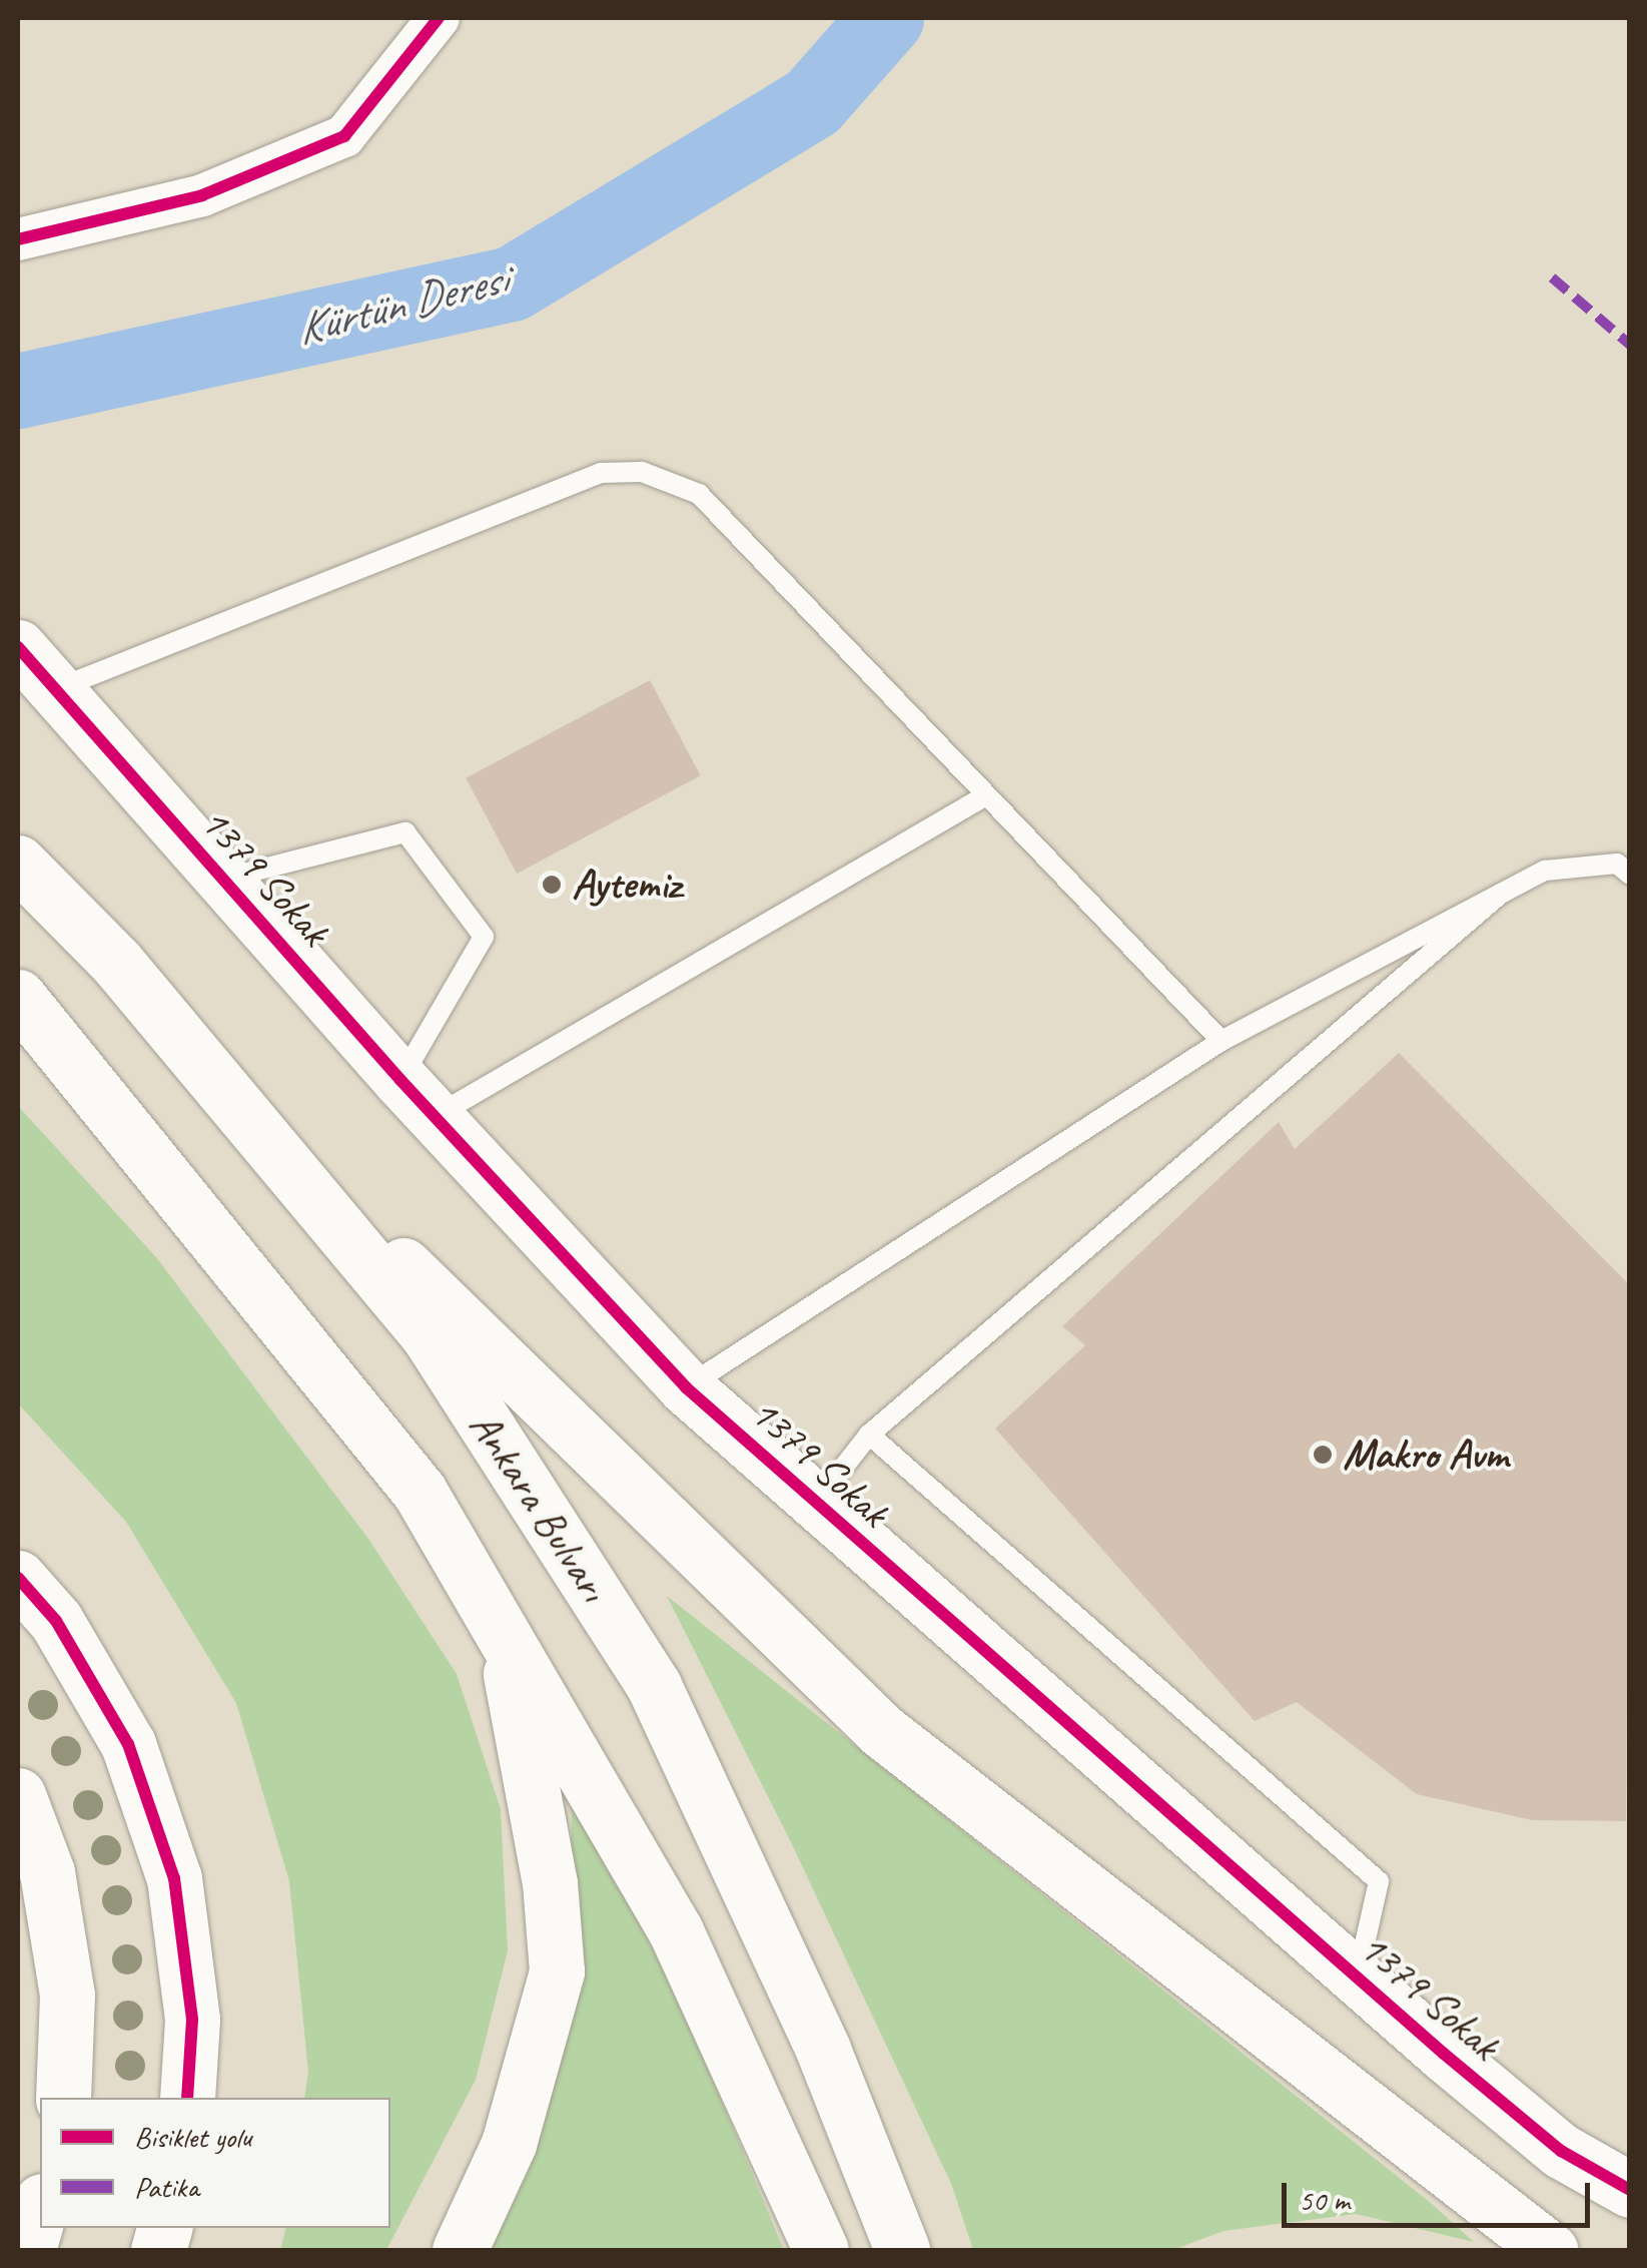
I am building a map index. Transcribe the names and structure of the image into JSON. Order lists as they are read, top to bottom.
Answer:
{
  "streets": {
    "main road": ["1379 Sokak", "Ankara Bulvarı"]
  },
  "water": ["Kürtün Deresi"],
  "places": ["Aytemiz", "Makro Avm"],
  "legend": ["Bisiklet yolu", "Patika"],
  "scale_bar": "50 m"
}
